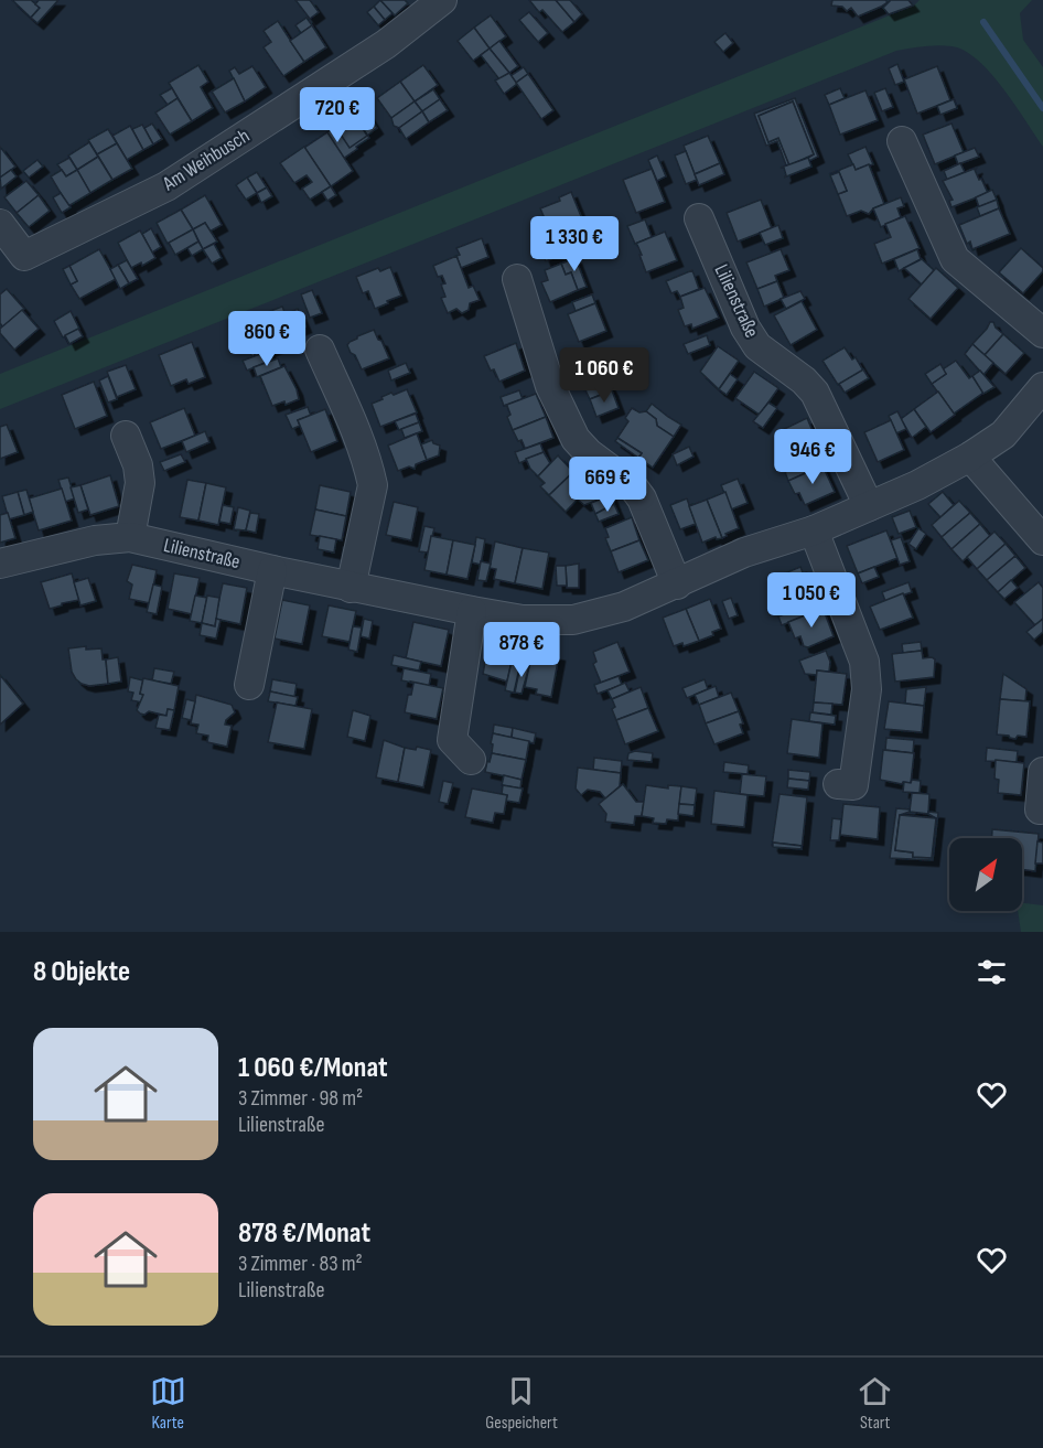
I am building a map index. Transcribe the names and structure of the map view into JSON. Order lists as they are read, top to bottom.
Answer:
{
  "streets": {
    "street": ["Am Weihbusch", "Lilienstraße"]
  },
  "north": "top right",
  "page": {
    "price": [
      "720 €",
      "1 330 €",
      "860 €",
      "1 060 €",
      "946 €",
      "669 €",
      "1 050 €",
      "878 €"
    ],
    "heading": "8 Objekte",
    "list": [
      {
        "name": "1 060 €/Monat",
        "note": "3 Zimmer · 98 m² · Lilienstraße"
      },
      {
        "name": "878 €/Monat",
        "note": "3 Zimmer · 83 m² · Lilienstraße"
      }
    ],
    "tabs": ["Karte", "Gespeichert", "Start"]
  }
}
